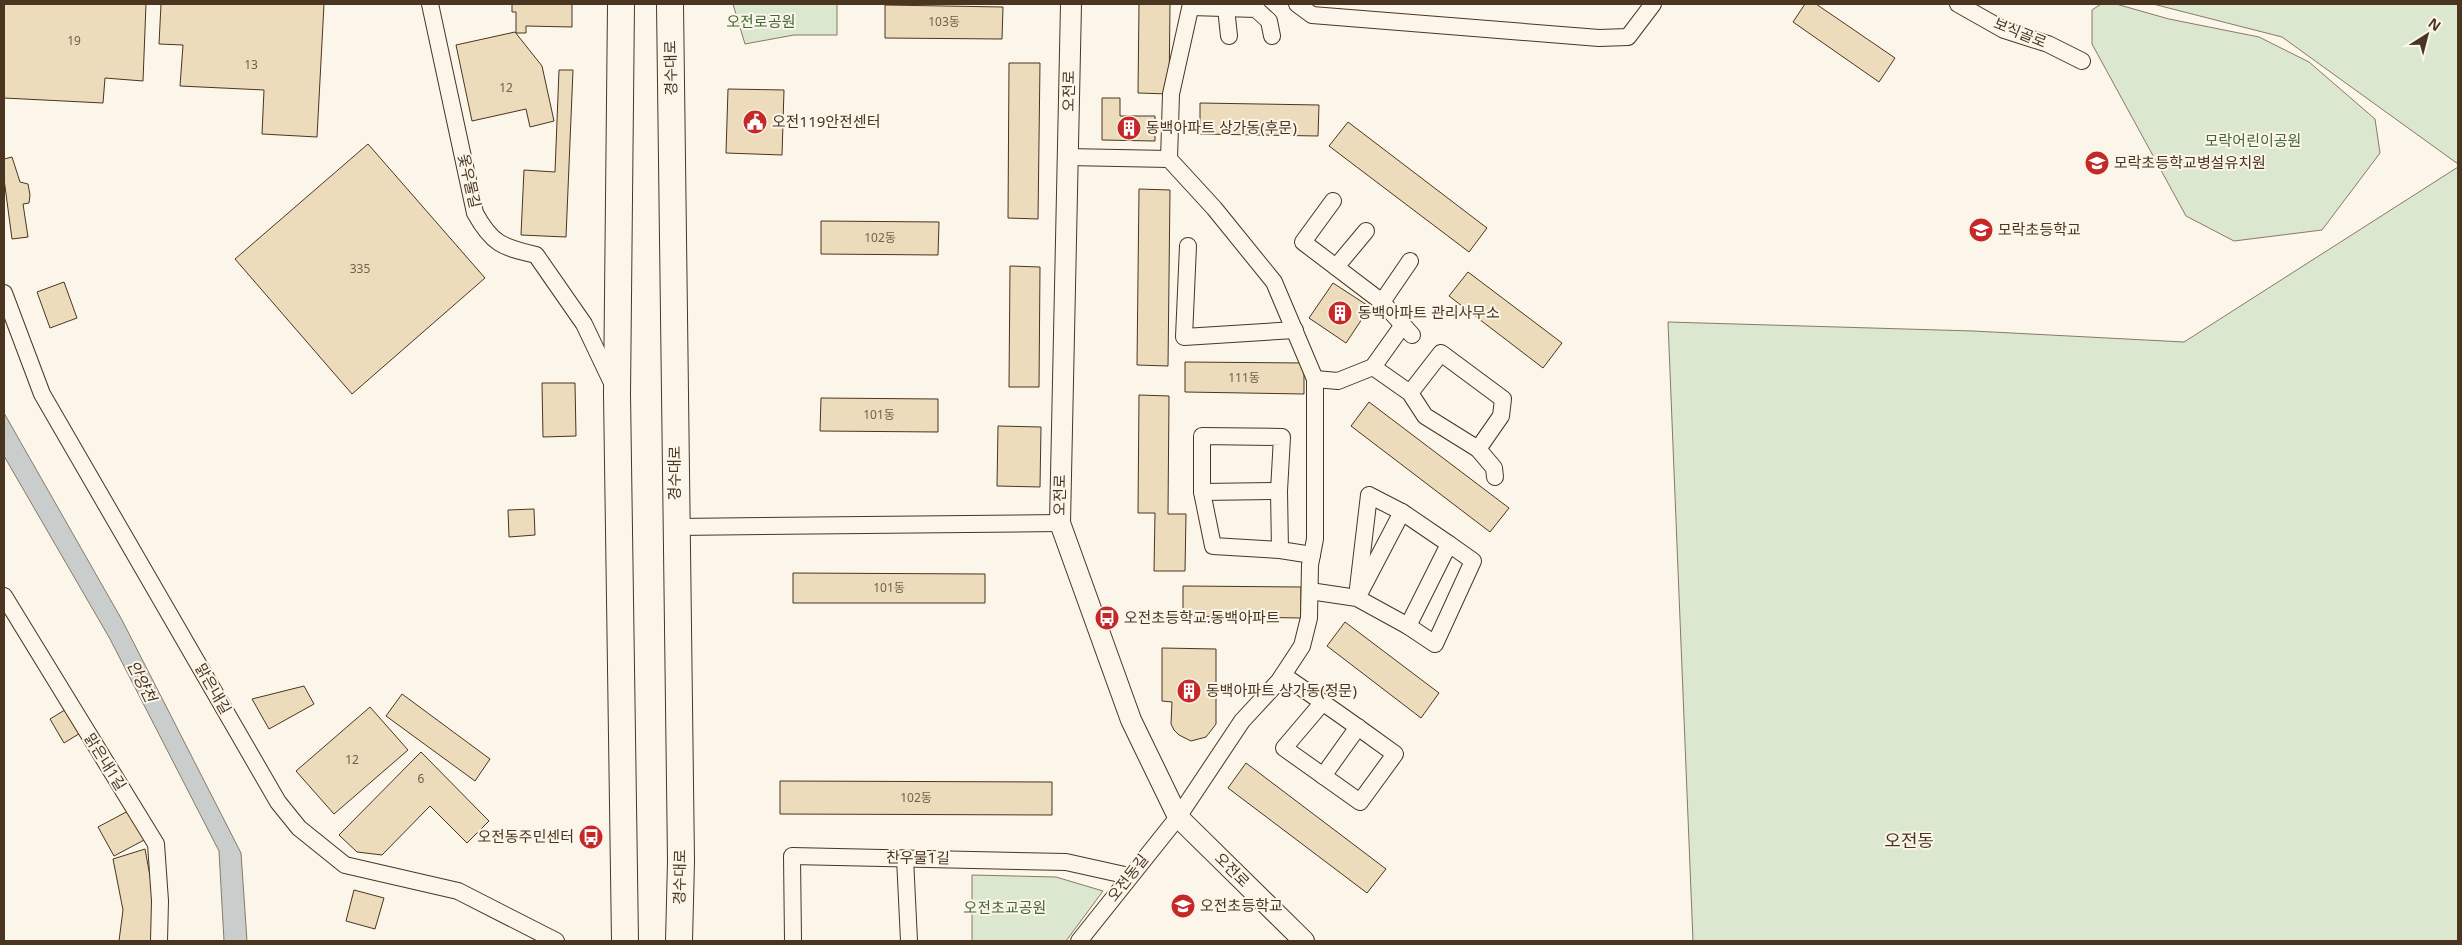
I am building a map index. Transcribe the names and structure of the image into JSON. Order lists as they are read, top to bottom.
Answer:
{
  "streets": {
    "main road": ["경수대로"],
    "street": [
      "보식골로",
      "오전로",
      "옻우물길",
      "맑은내길",
      "맑은내1길",
      "찬우물1길",
      "오전동길"
    ]
  },
  "crossings": [
    ["오전로", "오전동길"],
    ["찬우물1길", "오전동길"]
  ],
  "districts": ["오전동"],
  "water": ["안양천"],
  "parks": ["오전로공원", "모락어린이공원", "오전초교공원"],
  "places": {
    "public building": ["오전119안전센터"],
    "building": ["동백아파트 상가동(후문)", "동백아파트 관리사무소", "동백아파트 상가동(정문)"],
    "school or university": ["모락초등학교병설유치원", "모락초등학교", "오전초등학교"],
    "bus stop": ["오전초등학교.동백아파트", "오전동주민센터"]
  },
  "house_numbers": [
    "103동",
    "19",
    "13",
    "12",
    "102동",
    "335",
    "111동",
    "101동",
    "101동",
    "12",
    "6",
    "102동"
  ],
  "north": "top right"
}
